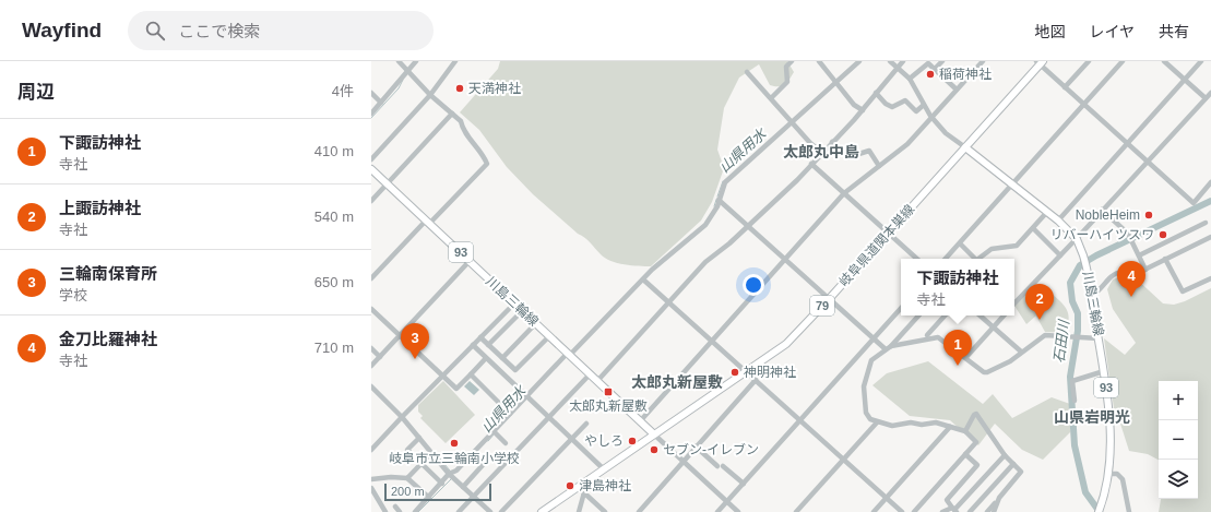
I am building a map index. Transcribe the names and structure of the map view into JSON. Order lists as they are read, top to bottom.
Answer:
{
  "streets": {
    "main road": [
      "岐阜県道関本巣線",
      "93",
      "川島三輪線",
      "79"
    ]
  },
  "crossings": [
    ["岐阜県道関本巣線", "川島三輪線"]
  ],
  "districts": ["太郎丸中島", "太郎丸新屋敷", "山県岩明光"],
  "water": ["山県用水", "石田川"],
  "places": {
    "other": [
      "稲荷神社",
      "天満神社",
      "NobleHeim",
      "リバーハイツスワ",
      "神明神社",
      "やしろ",
      "岐阜市立三輪南小学校",
      "セブン-イレブン",
      "津島神社"
    ],
    "transit": ["太郎丸新屋敷"]
  },
  "scale_bar": "200 m",
  "page": {
    "header": "Wayfind",
    "search": "ここで検索",
    "nav": ["地図", "レイヤ", "共有"],
    "heading": ["周辺", "4件"],
    "list": [
      {
        "mark": "1",
        "name": "下諏訪神社",
        "note": "寺社",
        "value": "410 m"
      },
      {
        "mark": "2",
        "name": "上諏訪神社",
        "note": "寺社",
        "value": "540 m"
      },
      {
        "mark": "3",
        "name": "三輪南保育所",
        "note": "学校",
        "value": "650 m"
      },
      {
        "mark": "4",
        "name": "金刀比羅神社",
        "note": "寺社",
        "value": "710 m"
      }
    ],
    "popup": ["下諏訪神社", "寺社"],
    "pins": [
      "4",
      "2",
      "3",
      "1"
    ],
    "map_buttons": ["+", "−"],
    "scale": "200 m"
  }
}
